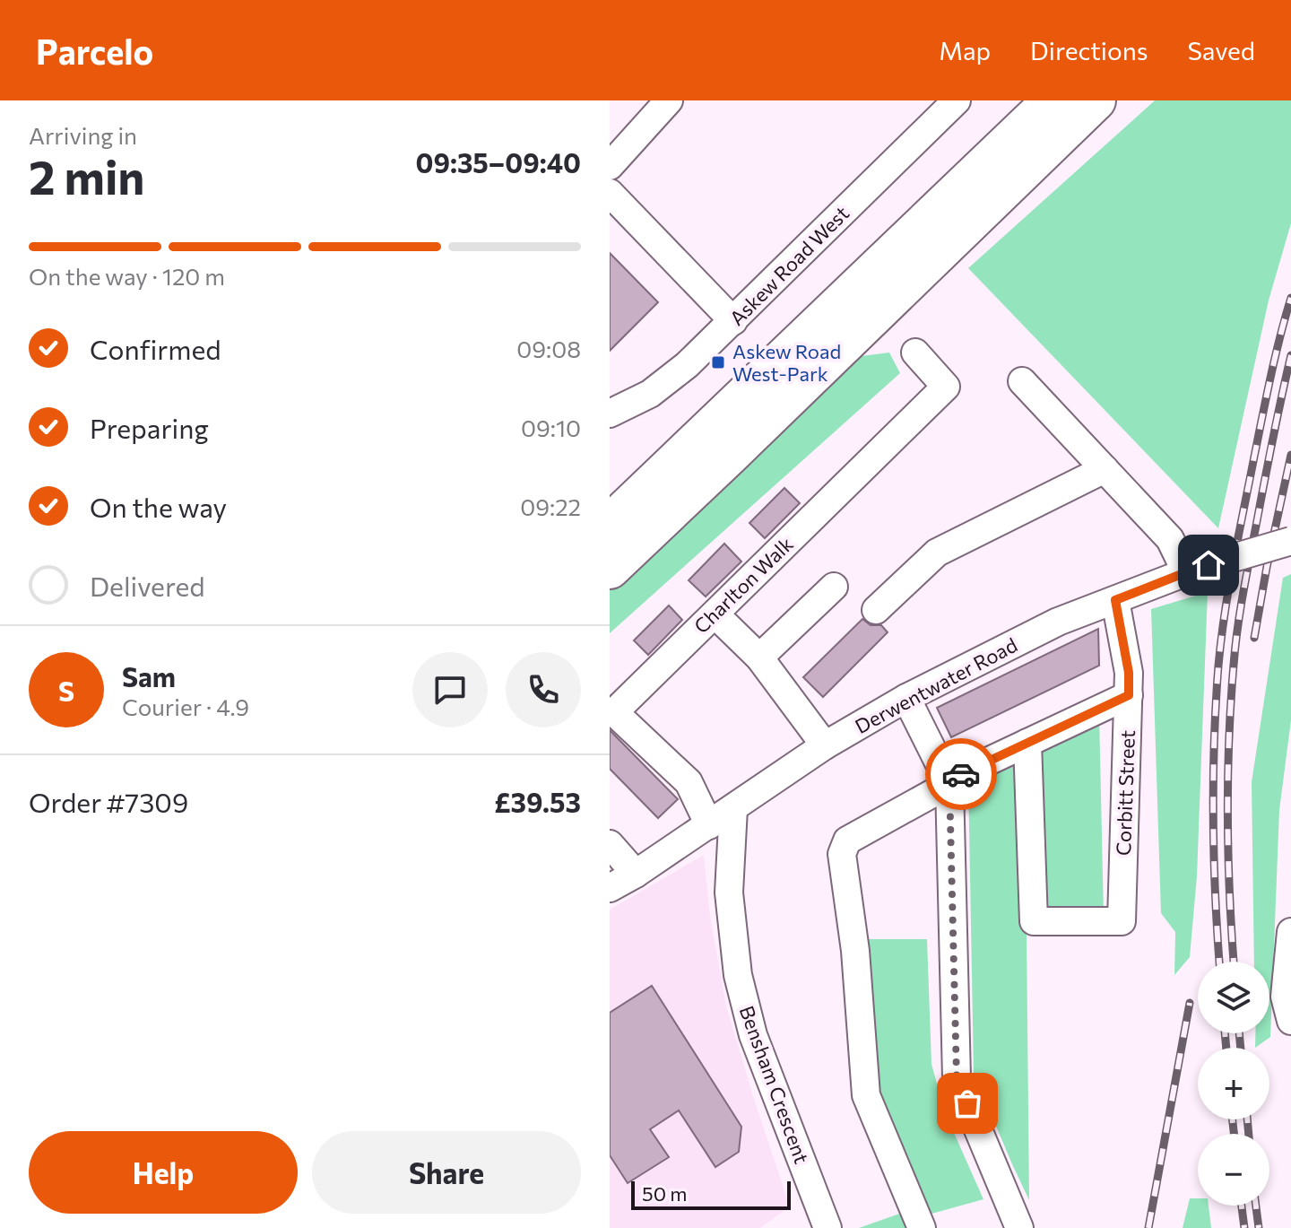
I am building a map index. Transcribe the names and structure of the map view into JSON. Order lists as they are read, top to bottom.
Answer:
{
  "streets": {
    "street": [
      "Askew Road West",
      "Charlton Walk",
      "Derwentwater Road",
      "Corbitt Street",
      "Bensham Crescent"
    ]
  },
  "crossings": [
    ["Charlton Walk", "Derwentwater Road"],
    ["Derwentwater Road", "Corbitt Street"],
    ["Derwentwater Road", "Bensham Crescent"]
  ],
  "places": {
    "transit": ["Askew Road West-Park"]
  },
  "scale_bar": "50 m",
  "page": {
    "header": "Parcelo",
    "nav": ["Map", "Directions", "Saved"],
    "heading": ["2 min", "Arriving in", "09:35–09:40"],
    "panel": [
      "Sam",
      "Courier · 4.9",
      "Order #7309",
      "£39.53"
    ],
    "bar": "On the way · 120 m",
    "list": [
      ["Confirmed", "09:08"],
      ["Preparing", "09:10"],
      ["On the way", "09:22"],
      "Delivered"
    ],
    "round": "S",
    "map_buttons": ["+", "−"],
    "buttons": ["Help", "Share"],
    "scale": "50 m"
  }
}
